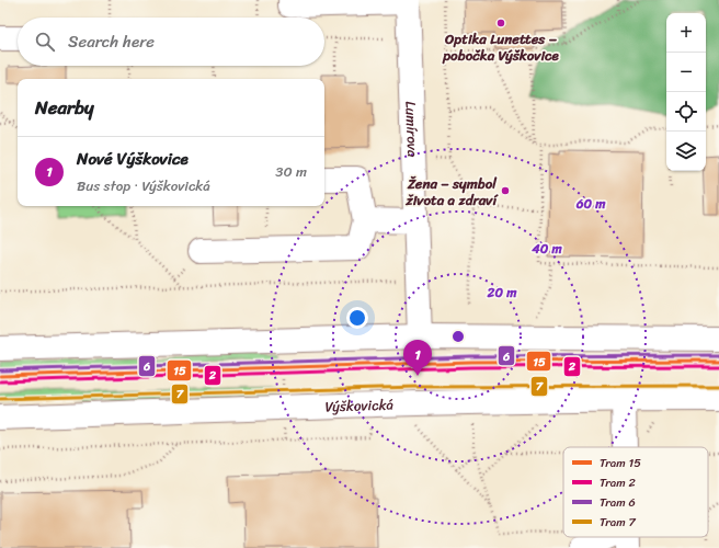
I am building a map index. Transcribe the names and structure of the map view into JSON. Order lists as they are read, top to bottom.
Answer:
{
  "streets": {
    "street": ["Lumírova", "Výškovická"]
  },
  "places": ["Optika Lunettes – pobočka Výškovice", "Žena – symbol života a zdraví"],
  "lines": [
    "tram line 6",
    "tram line 15",
    "tram line 2",
    "tram line 7"
  ],
  "legend": [
    "Tram 15",
    "Tram 2",
    "Tram 6",
    "Tram 7"
  ],
  "page": {
    "map_buttons": ["+", "−"],
    "search": "Search here",
    "heading": "Nearby",
    "list": [
      {
        "mark": "1",
        "name": "Nové Výškovice",
        "note": "Bus stop · Výškovická",
        "value": "30 m"
      }
    ],
    "pins": "1"
  },
  "rings": ["60 m", "40 m", "20 m"]
}
